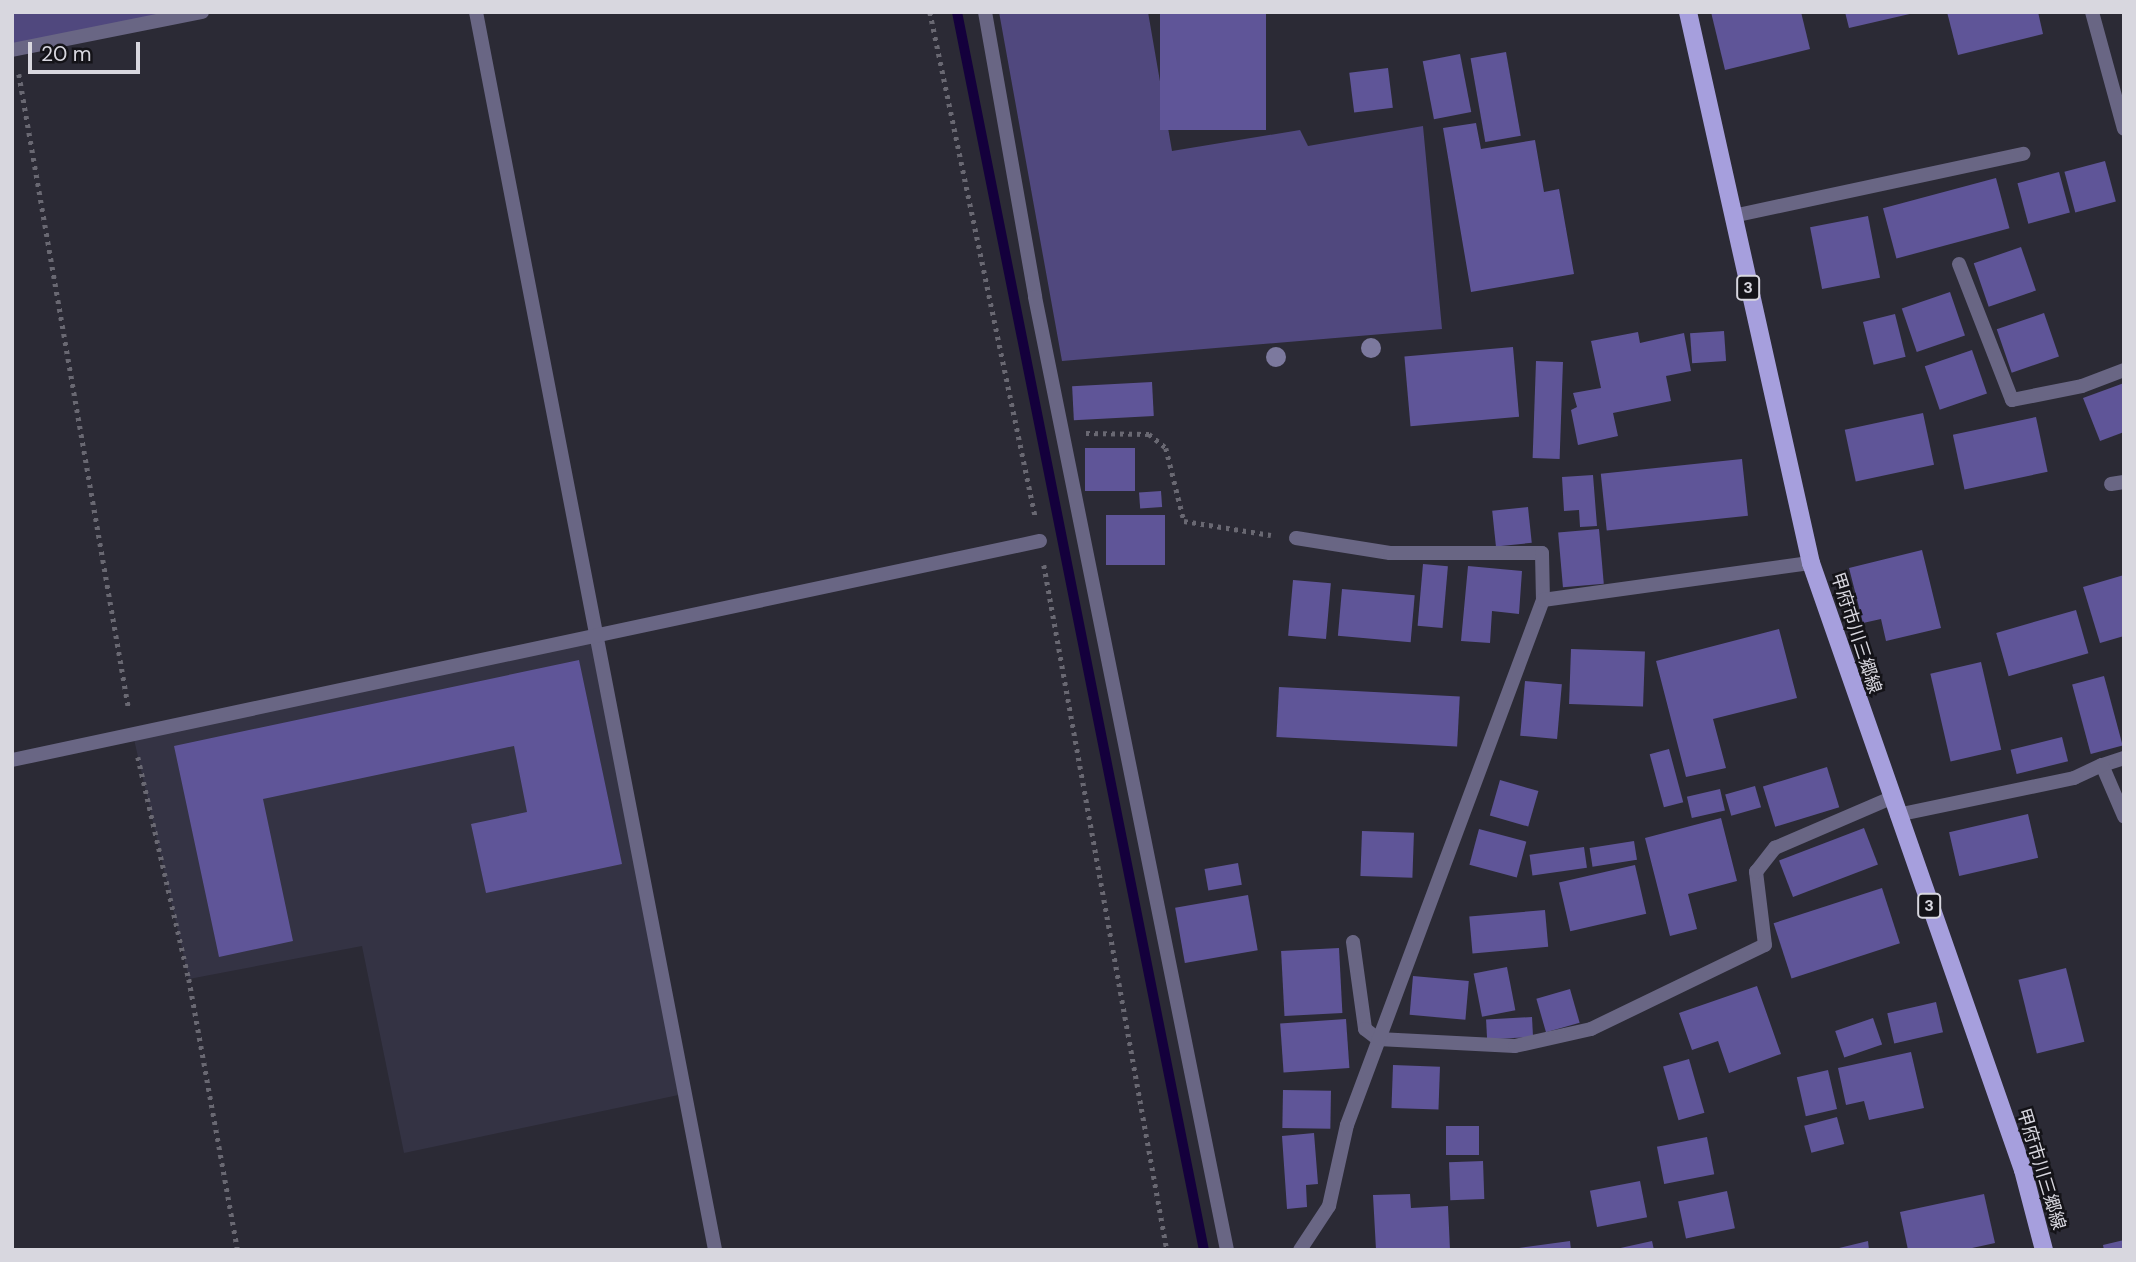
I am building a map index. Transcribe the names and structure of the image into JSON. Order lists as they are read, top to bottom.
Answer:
{
  "streets": {
    "main road": ["3", "甲府市川三郷線"]
  },
  "scale_bar": "20 m"
}
